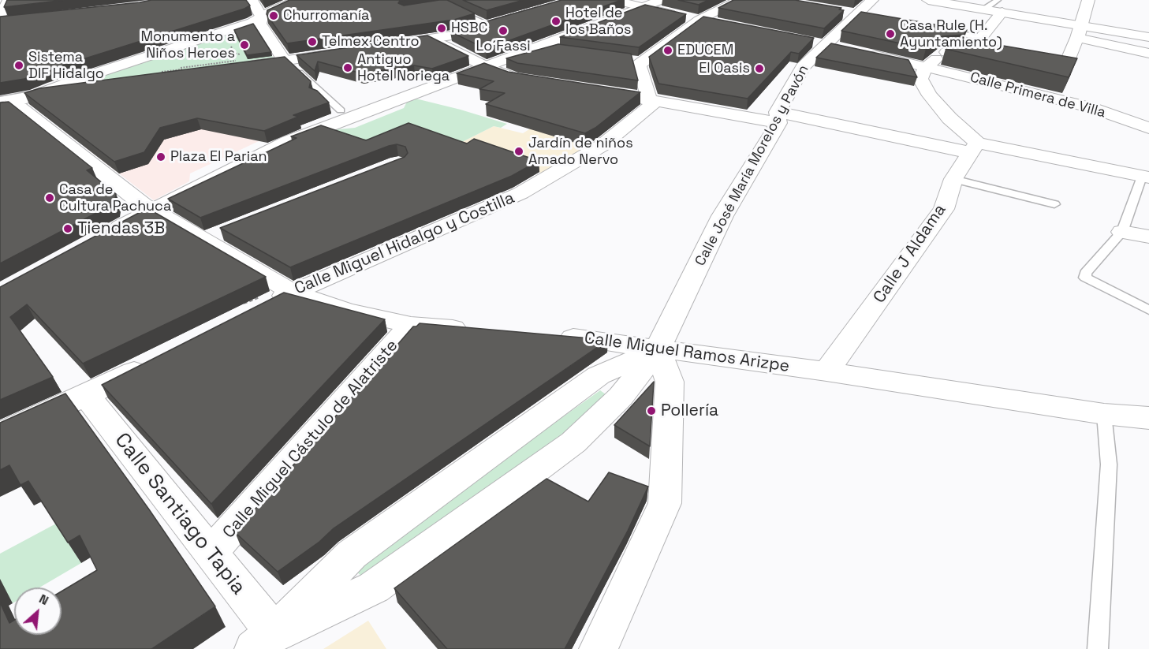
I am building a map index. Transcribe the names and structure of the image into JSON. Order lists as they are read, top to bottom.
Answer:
{
  "streets": {
    "street": [
      "Calle Primera de Villa",
      "Calle José María Morelos y Pavón",
      "Calle Miguel Hidalgo y Costilla",
      "Calle J Aldama",
      "Calle Miguel Ramos Arizpe",
      "Calle Miguel Cástulo de Alatriste",
      "Calle Santiago Tapia"
    ]
  },
  "crossings": [
    ["Calle José María Morelos y Pavón", "Calle Miguel Ramos Arizpe"],
    ["Calle José María Morelos y Pavón", "Calle Santiago Tapia"],
    ["Calle J Aldama", "Calle Miguel Ramos Arizpe"],
    ["Calle Miguel Cástulo de Alatriste", "Calle Santiago Tapia"]
  ],
  "places": [
    "Churromanía",
    "Hotel de los Baños",
    "HSBC",
    "Lo´Fassi",
    "Casa Rule (H. Ayuntamiento)",
    "Telmex Centro",
    "Monumento a Niños Heroes",
    "EDUCEM",
    "Sistema DIF Hidalgo",
    "Antiguo Hotel Noriega",
    "El Oasis",
    "Jardín de niños Amado Nervo",
    "Plaza El Parian",
    "Casa de Cultura Pachuca",
    "Tiendas 3B",
    "Pollería"
  ],
  "north": "top right"
}
